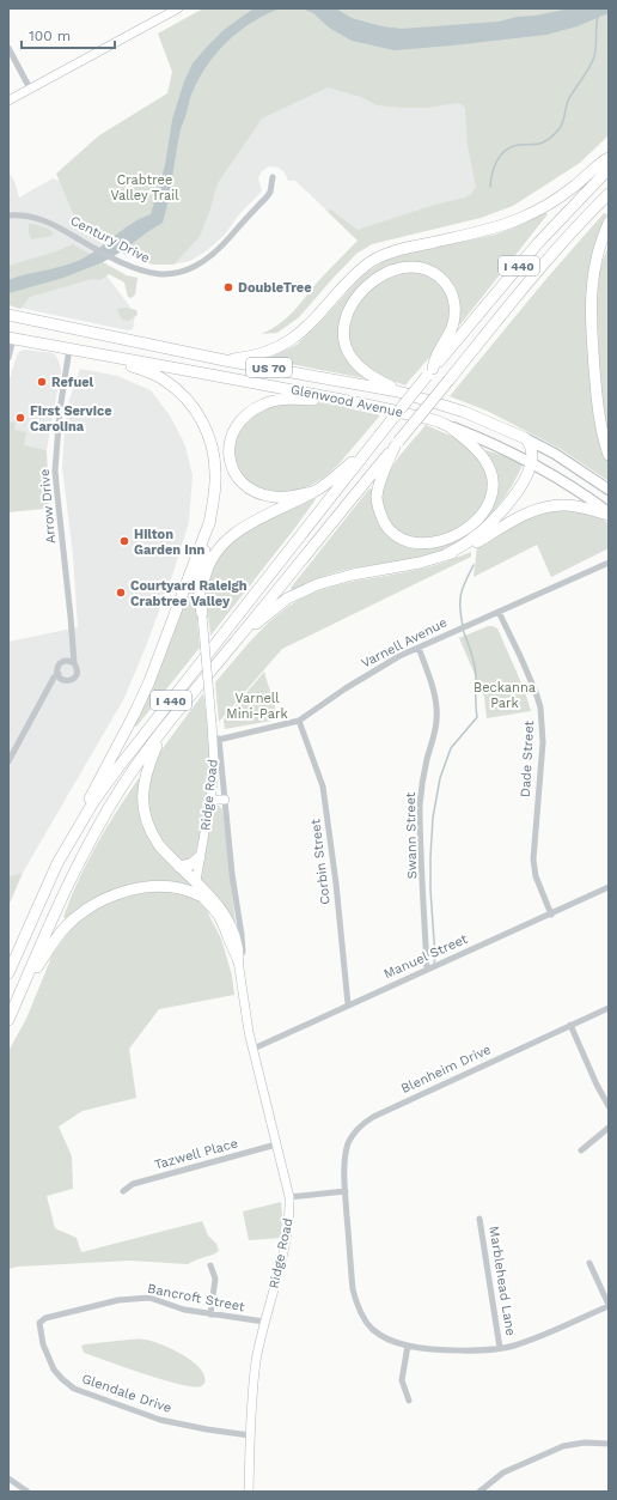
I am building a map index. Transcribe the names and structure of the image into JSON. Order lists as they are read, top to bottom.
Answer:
{
  "streets": {
    "highway": ["I 440", "US 70", "Glenwood Avenue"],
    "street": [
      "Century Drive",
      "Arrow Drive",
      "Varnell Avenue",
      "Dade Street",
      "Ridge Road",
      "Swann Street",
      "Corbin Street",
      "Manuel Street",
      "Blenheim Drive",
      "Tazwell Place",
      "Marblehead Lane",
      "Bancroft Street",
      "Glendale Drive"
    ]
  },
  "crossings": [
    ["Glenwood Avenue", "Arrow Drive"],
    ["Varnell Avenue", "Dade Street"],
    ["Varnell Avenue", "Ridge Road"],
    ["Varnell Avenue", "Swann Street"],
    ["Varnell Avenue", "Corbin Street"],
    ["Dade Street", "Manuel Street"],
    ["Ridge Road", "Manuel Street"],
    ["Ridge Road", "Tazwell Place"],
    ["Ridge Road", "Bancroft Street"],
    ["Ridge Road", "Glendale Drive"],
    ["Swann Street", "Manuel Street"],
    ["Corbin Street", "Manuel Street"],
    ["Blenheim Drive", "Marblehead Lane"],
    ["Bancroft Street", "Glendale Drive"]
  ],
  "parks": ["Crabtree Valley Trail", "Beckanna Park", "Varnell Mini-Park"],
  "places": [
    "DoubleTree",
    "Refuel",
    "First Service Carolina",
    "Hilton Garden Inn",
    "Courtyard Raleigh Crabtree Valley"
  ],
  "scale_bar": "100 m"
}
